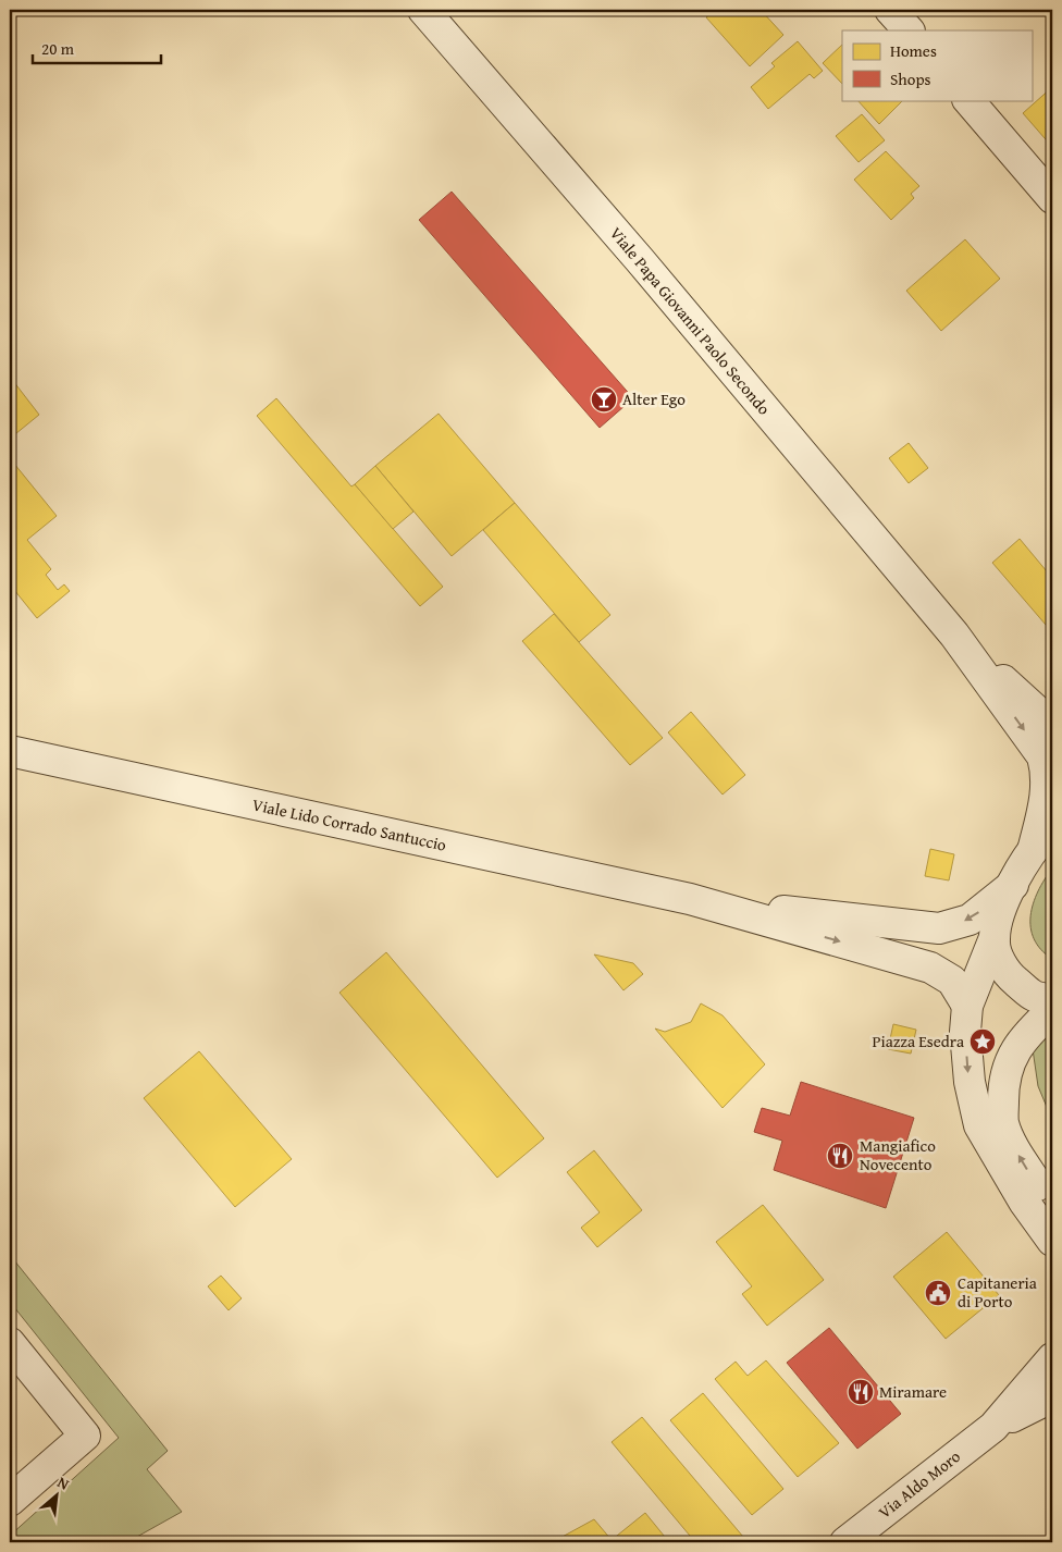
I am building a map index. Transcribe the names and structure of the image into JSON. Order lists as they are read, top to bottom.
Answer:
{
  "streets": {
    "street": ["Viale Papa Giovanni Paolo Secondo", "Viale Lido Corrado Santuccio", "Via Aldo Moro"]
  },
  "places": {
    "bar": ["Alter Ego"],
    "place": ["Piazza Esedra"],
    "restaurant": ["Mangiafico Novecento", "Miramare"],
    "public building": ["Capitaneria di Porto"]
  },
  "legend": ["Homes", "Shops"],
  "scale_bar": "20 m",
  "north": "top right"
}
